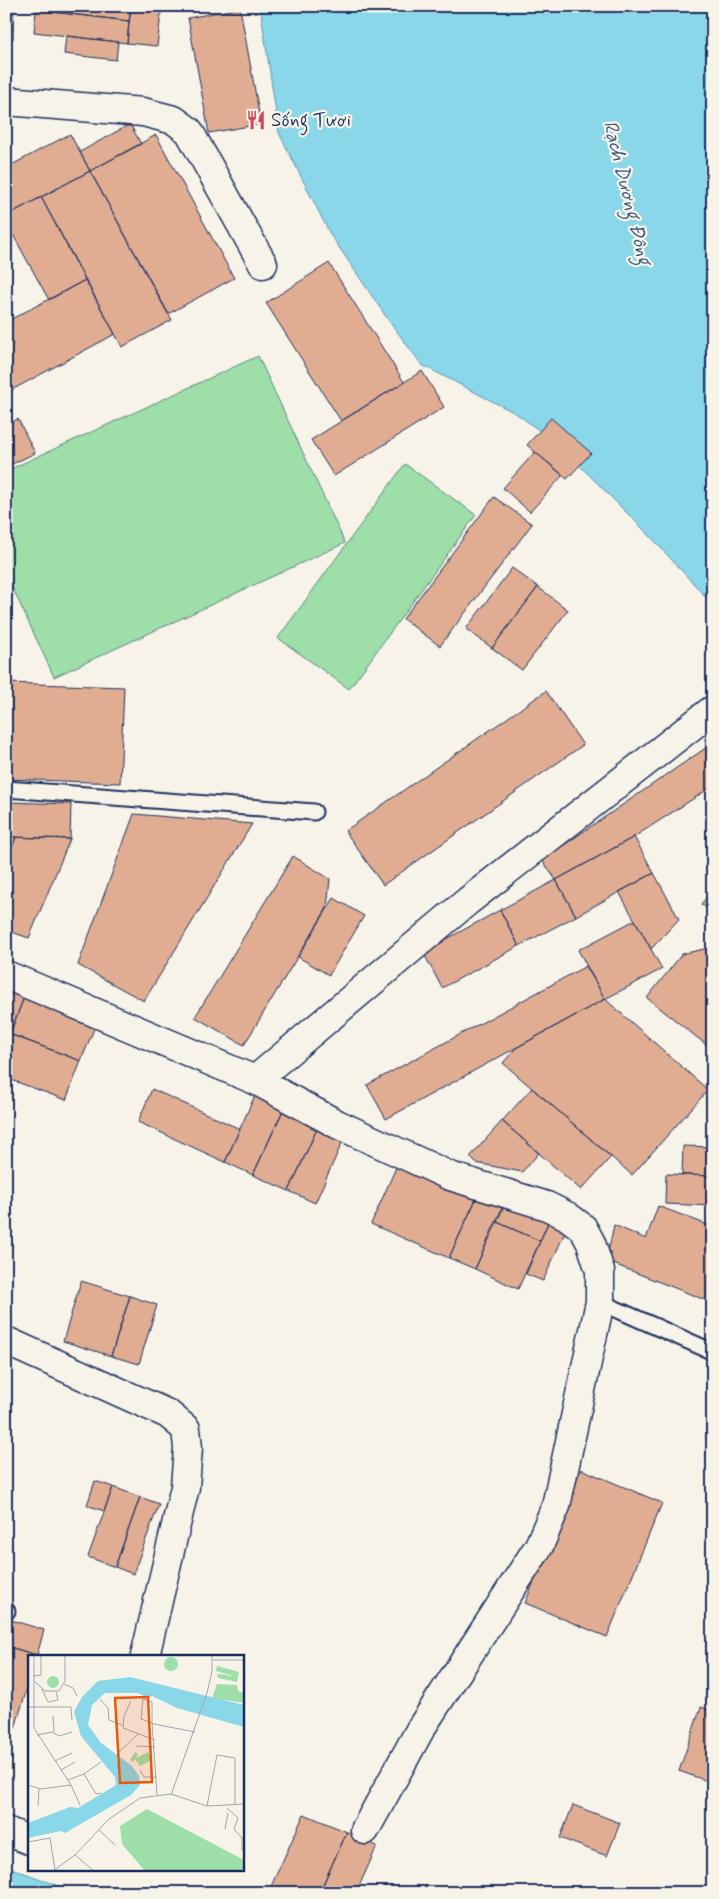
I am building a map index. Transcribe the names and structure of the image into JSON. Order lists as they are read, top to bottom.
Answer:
{
  "water": ["Rạch Dương Đông"],
  "places": {
    "restaurant": ["Sống Tươi"]
  }
}
